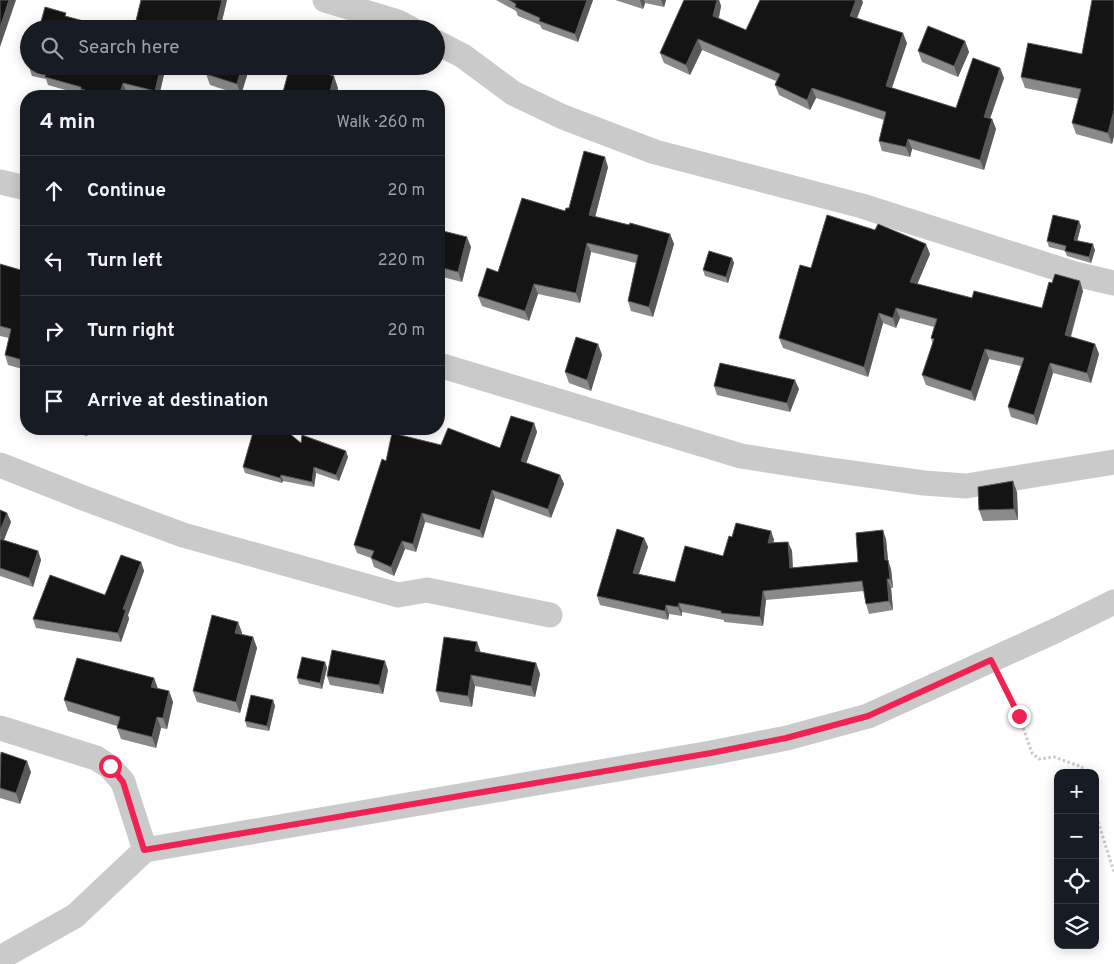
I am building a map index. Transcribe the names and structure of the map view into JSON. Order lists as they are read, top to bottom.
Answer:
{
  "page": {
    "search": "Search here",
    "heading": ["4 min", "Walk · 260 m"],
    "list": [
      ["Continue", "20 m"],
      ["Turn left", "220 m"],
      ["Turn right", "20 m"],
      "Arrive at destination"
    ],
    "map_buttons": ["+", "−"]
  }
}
